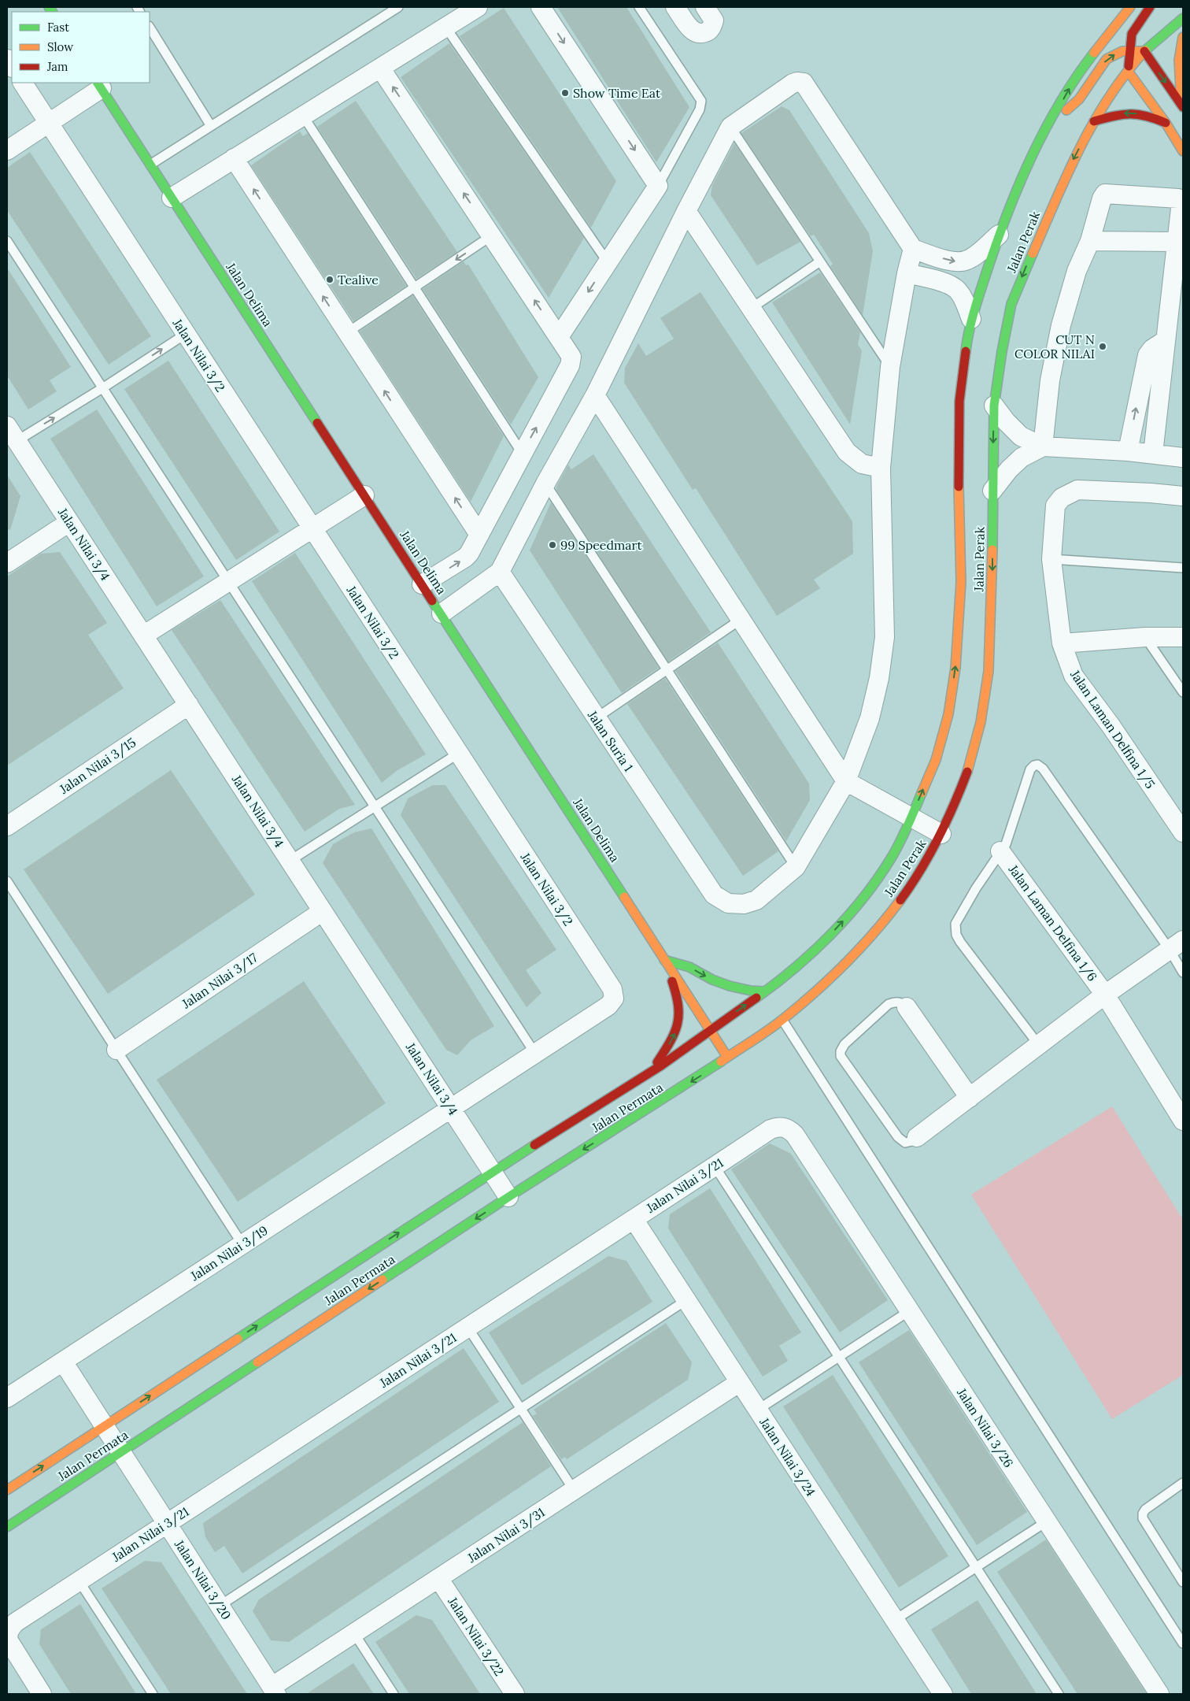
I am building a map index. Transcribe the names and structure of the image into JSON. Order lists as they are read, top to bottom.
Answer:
{
  "streets": {
    "main road": ["Jalan Perak", "Jalan Delima", "Jalan Permata"],
    "street": [
      "Jalan Nilai 3/2",
      "Jalan Nilai 3/4",
      "Jalan Laman Delfina 1/5",
      "Jalan Suria 1",
      "Jalan Nilai 3/15",
      "Jalan Laman Delfina 1/6",
      "Jalan Nilai 3/17",
      "Jalan Nilai 3/21",
      "Jalan Nilai 3/19",
      "Jalan Nilai 3/26",
      "Jalan Nilai 3/24",
      "Jalan Nilai 3/31",
      "Jalan Nilai 3/20",
      "Jalan Nilai 3/22"
    ]
  },
  "crossings": [
    ["Jalan Perak", "Jalan Delima"],
    ["Jalan Perak", "Jalan Permata"],
    ["Jalan Delima", "Jalan Permata"],
    ["Jalan Nilai 3/2", "Jalan Nilai 3/4"],
    ["Jalan Nilai 3/2", "Jalan Nilai 3/19"],
    ["Jalan Nilai 3/4", "Jalan Nilai 3/15"],
    ["Jalan Nilai 3/4", "Jalan Nilai 3/17"],
    ["Jalan Nilai 3/4", "Jalan Permata"],
    ["Jalan Nilai 3/4", "Jalan Nilai 3/19"],
    ["Jalan Permata", "Jalan Nilai 3/20"],
    ["Jalan Nilai 3/21", "Jalan Nilai 3/26"],
    ["Jalan Nilai 3/21", "Jalan Nilai 3/24"],
    ["Jalan Nilai 3/21", "Jalan Nilai 3/20"],
    ["Jalan Nilai 3/19", "Jalan Nilai 3/20"],
    ["Jalan Nilai 3/24", "Jalan Nilai 3/31"],
    ["Jalan Nilai 3/31", "Jalan Nilai 3/20"],
    ["Jalan Nilai 3/31", "Jalan Nilai 3/22"]
  ],
  "places": [
    "Show Time Eat",
    "Tealive",
    "CUT N COLOR NILAI",
    "99 Speedmart"
  ],
  "legend": ["Fast", "Slow", "Jam"]
}
